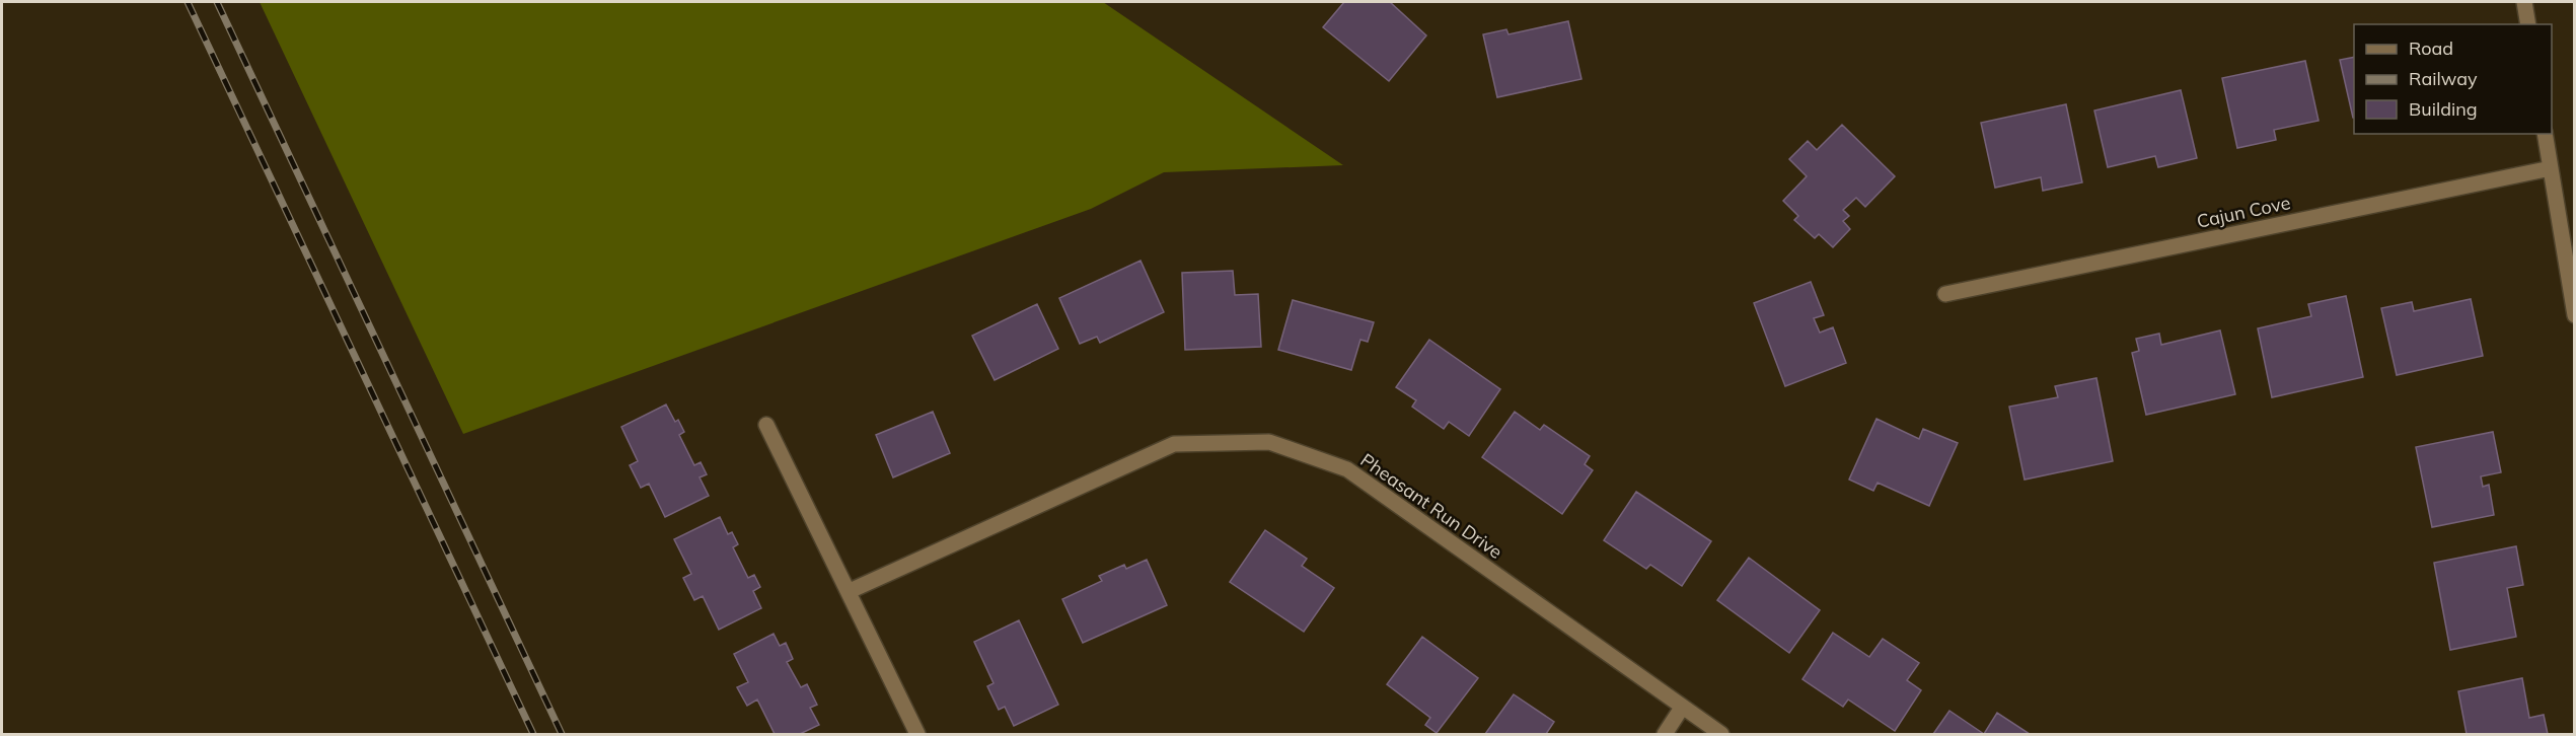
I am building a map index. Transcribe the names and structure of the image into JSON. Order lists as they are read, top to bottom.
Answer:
{
  "streets": {
    "street": ["Cajun Cove", "Pheasant Run Drive"]
  },
  "legend": ["Road", "Railway", "Building"]
}
